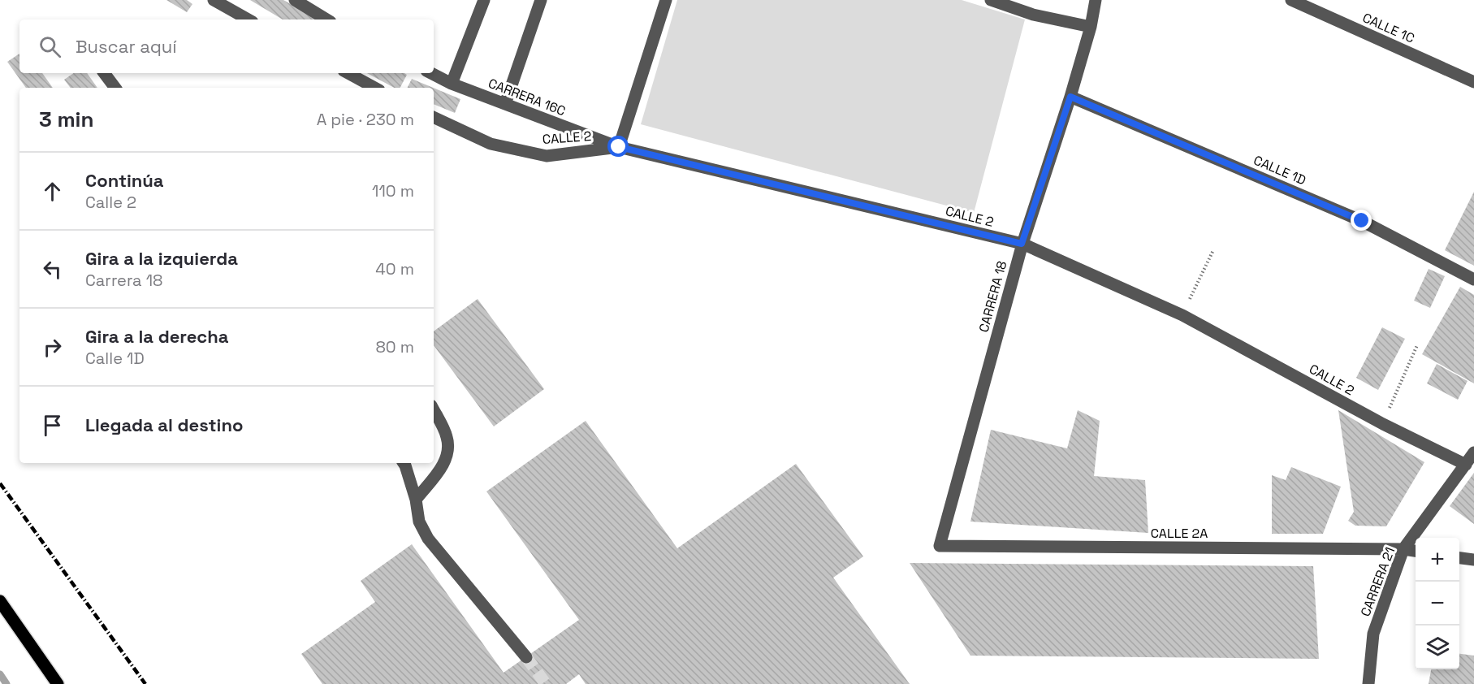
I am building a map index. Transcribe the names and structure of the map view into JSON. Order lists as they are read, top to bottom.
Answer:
{
  "streets": {
    "street": [
      "CALLE 1C",
      "CARRERA 16C",
      "CALLE 2",
      "CALLE 1D",
      "CARRERA 18",
      "CALLE 2A",
      "CARRERA 21"
    ]
  },
  "crossings": [
    ["CARRERA 16C", "CALLE 2"],
    ["CALLE 2", "CARRERA 18"],
    ["CALLE 2", "CARRERA 21"],
    ["CALLE 1D", "CARRERA 18"],
    ["CARRERA 18", "CALLE 2A"],
    ["CALLE 2A", "CARRERA 21"]
  ],
  "page": {
    "search": "Buscar aquí",
    "heading": ["3 min", "A pie · 230 m"],
    "list": [
      ["Continúa", "Calle 2", "110 m"],
      ["Gira a la izquierda", "Carrera 18", "40 m"],
      ["Gira a la derecha", "Calle 1D", "80 m"],
      "Llegada al destino"
    ],
    "map_buttons": ["+", "−"]
  }
}
